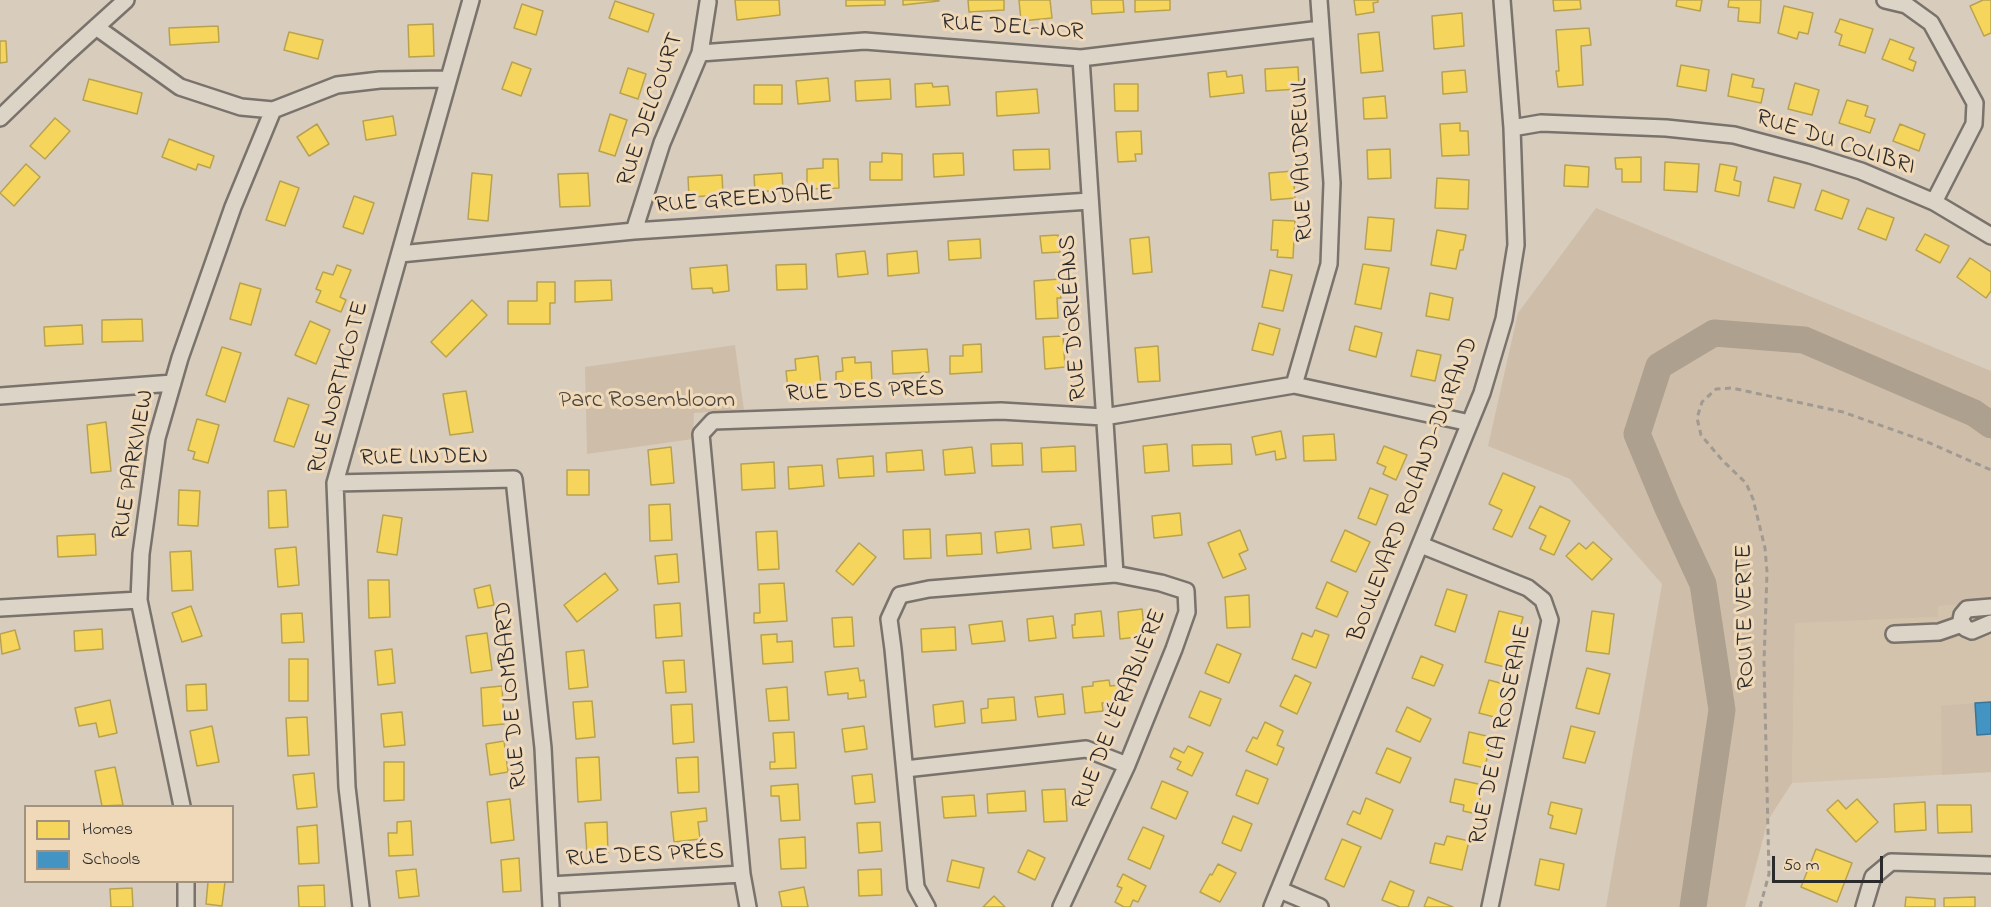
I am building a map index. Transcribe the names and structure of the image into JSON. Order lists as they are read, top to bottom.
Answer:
{
  "streets": {
    "street": [
      "RUE DEL-NOR",
      "RUE DELCOURT",
      "RUE DU COLIBRI",
      "RUE VAUDREUIL",
      "RUE GREENDALE",
      "RUE D'ORLÉANS",
      "RUE NORTHCOTE",
      "RUE DES PRÉS",
      "RUE LINDEN",
      "RUE PARKVIEW",
      "BOULEVARD ROLAND-DURAND",
      "RUE DE LOMBARD",
      "RUE DE L'ÉRABLIÈRE",
      "RUE DE LA ROSERAIE"
    ],
    "path": ["ROUTE VERTE"]
  },
  "crossings": [
    ["RUE DEL-NOR", "RUE DELCOURT"],
    ["RUE DEL-NOR", "RUE VAUDREUIL"],
    ["RUE DEL-NOR", "RUE D'ORLÉANS"],
    ["RUE DELCOURT", "RUE GREENDALE"],
    ["RUE DU COLIBRI", "BOULEVARD ROLAND-DURAND"],
    ["RUE VAUDREUIL", "RUE DES PRÉS"],
    ["RUE GREENDALE", "RUE D'ORLÉANS"],
    ["RUE GREENDALE", "RUE NORTHCOTE"],
    ["RUE D'ORLÉANS", "RUE DES PRÉS"],
    ["RUE D'ORLÉANS", "RUE DE L'ÉRABLIÈRE"],
    ["RUE NORTHCOTE", "RUE LINDEN"],
    ["RUE DES PRÉS", "BOULEVARD ROLAND-DURAND"],
    ["RUE DES PRÉS", "RUE DE LOMBARD"],
    ["RUE LINDEN", "RUE DE LOMBARD"],
    ["BOULEVARD ROLAND-DURAND", "RUE DE LA ROSERAIE"]
  ],
  "parks": ["Parc Rosembloom"],
  "legend": ["Homes", "Schools"],
  "scale_bar": "50 m"
}
